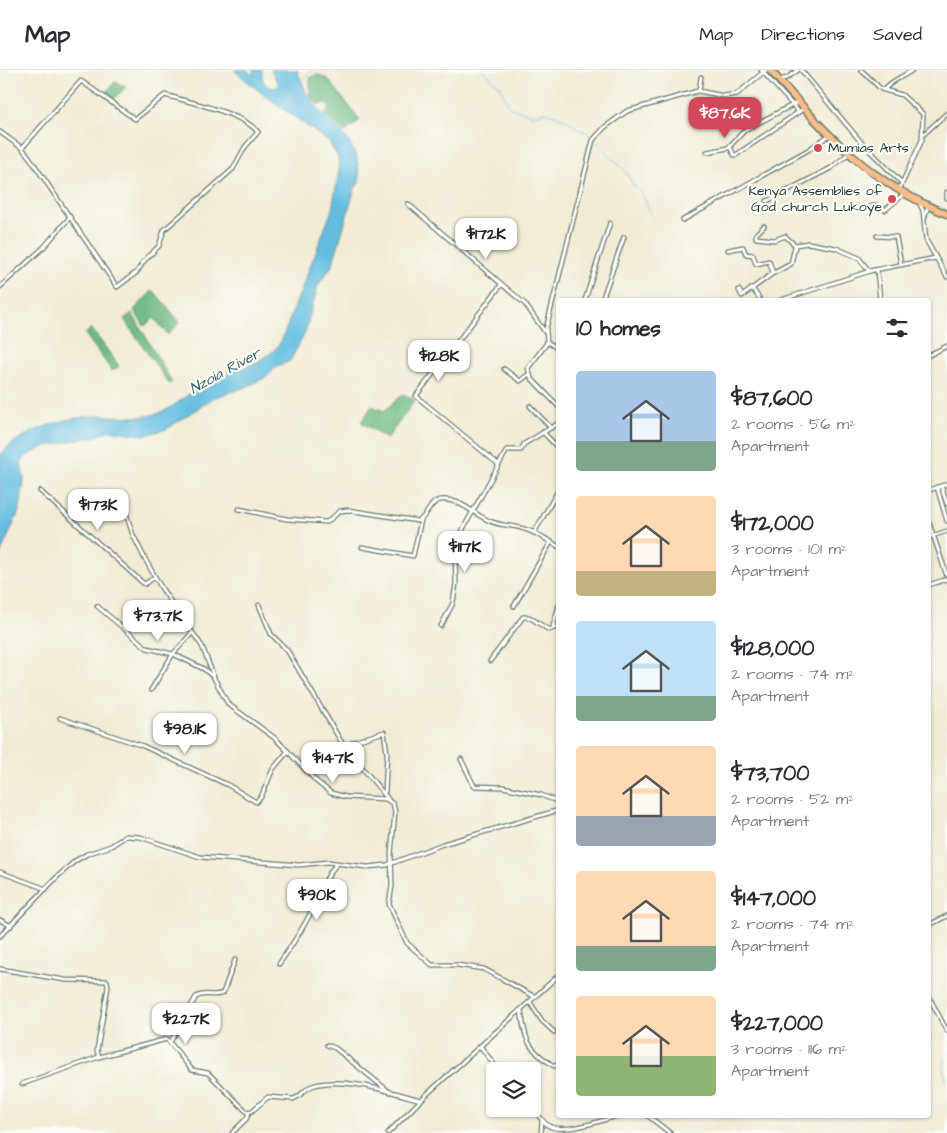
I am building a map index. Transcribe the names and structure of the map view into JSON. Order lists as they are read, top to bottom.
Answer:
{
  "water": ["Nzoia River"],
  "places": ["Mumias Arts", "Kenya Assemblies of God church Lukoye"],
  "page": {
    "header": "Map",
    "nav": ["Map", "Directions", "Saved"],
    "price": [
      "$87.6K",
      "$172K",
      "$128K",
      "$173K",
      "$117K",
      "$73.7K",
      "$98.1K",
      "$147K",
      "$90K",
      "$227K"
    ],
    "heading": "10 homes",
    "list": [
      {
        "name": "$87,600",
        "note": "2 rooms · 56 m² · Apartment"
      },
      {
        "name": "$172,000",
        "note": "3 rooms · 101 m² · Apartment"
      },
      {
        "name": "$128,000",
        "note": "2 rooms · 74 m² · Apartment"
      },
      {
        "name": "$73,700",
        "note": "2 rooms · 52 m² · Apartment"
      },
      {
        "name": "$147,000",
        "note": "2 rooms · 74 m² · Apartment"
      },
      {
        "name": "$227,000",
        "note": "3 rooms · 116 m² · Apartment"
      }
    ]
  }
}
